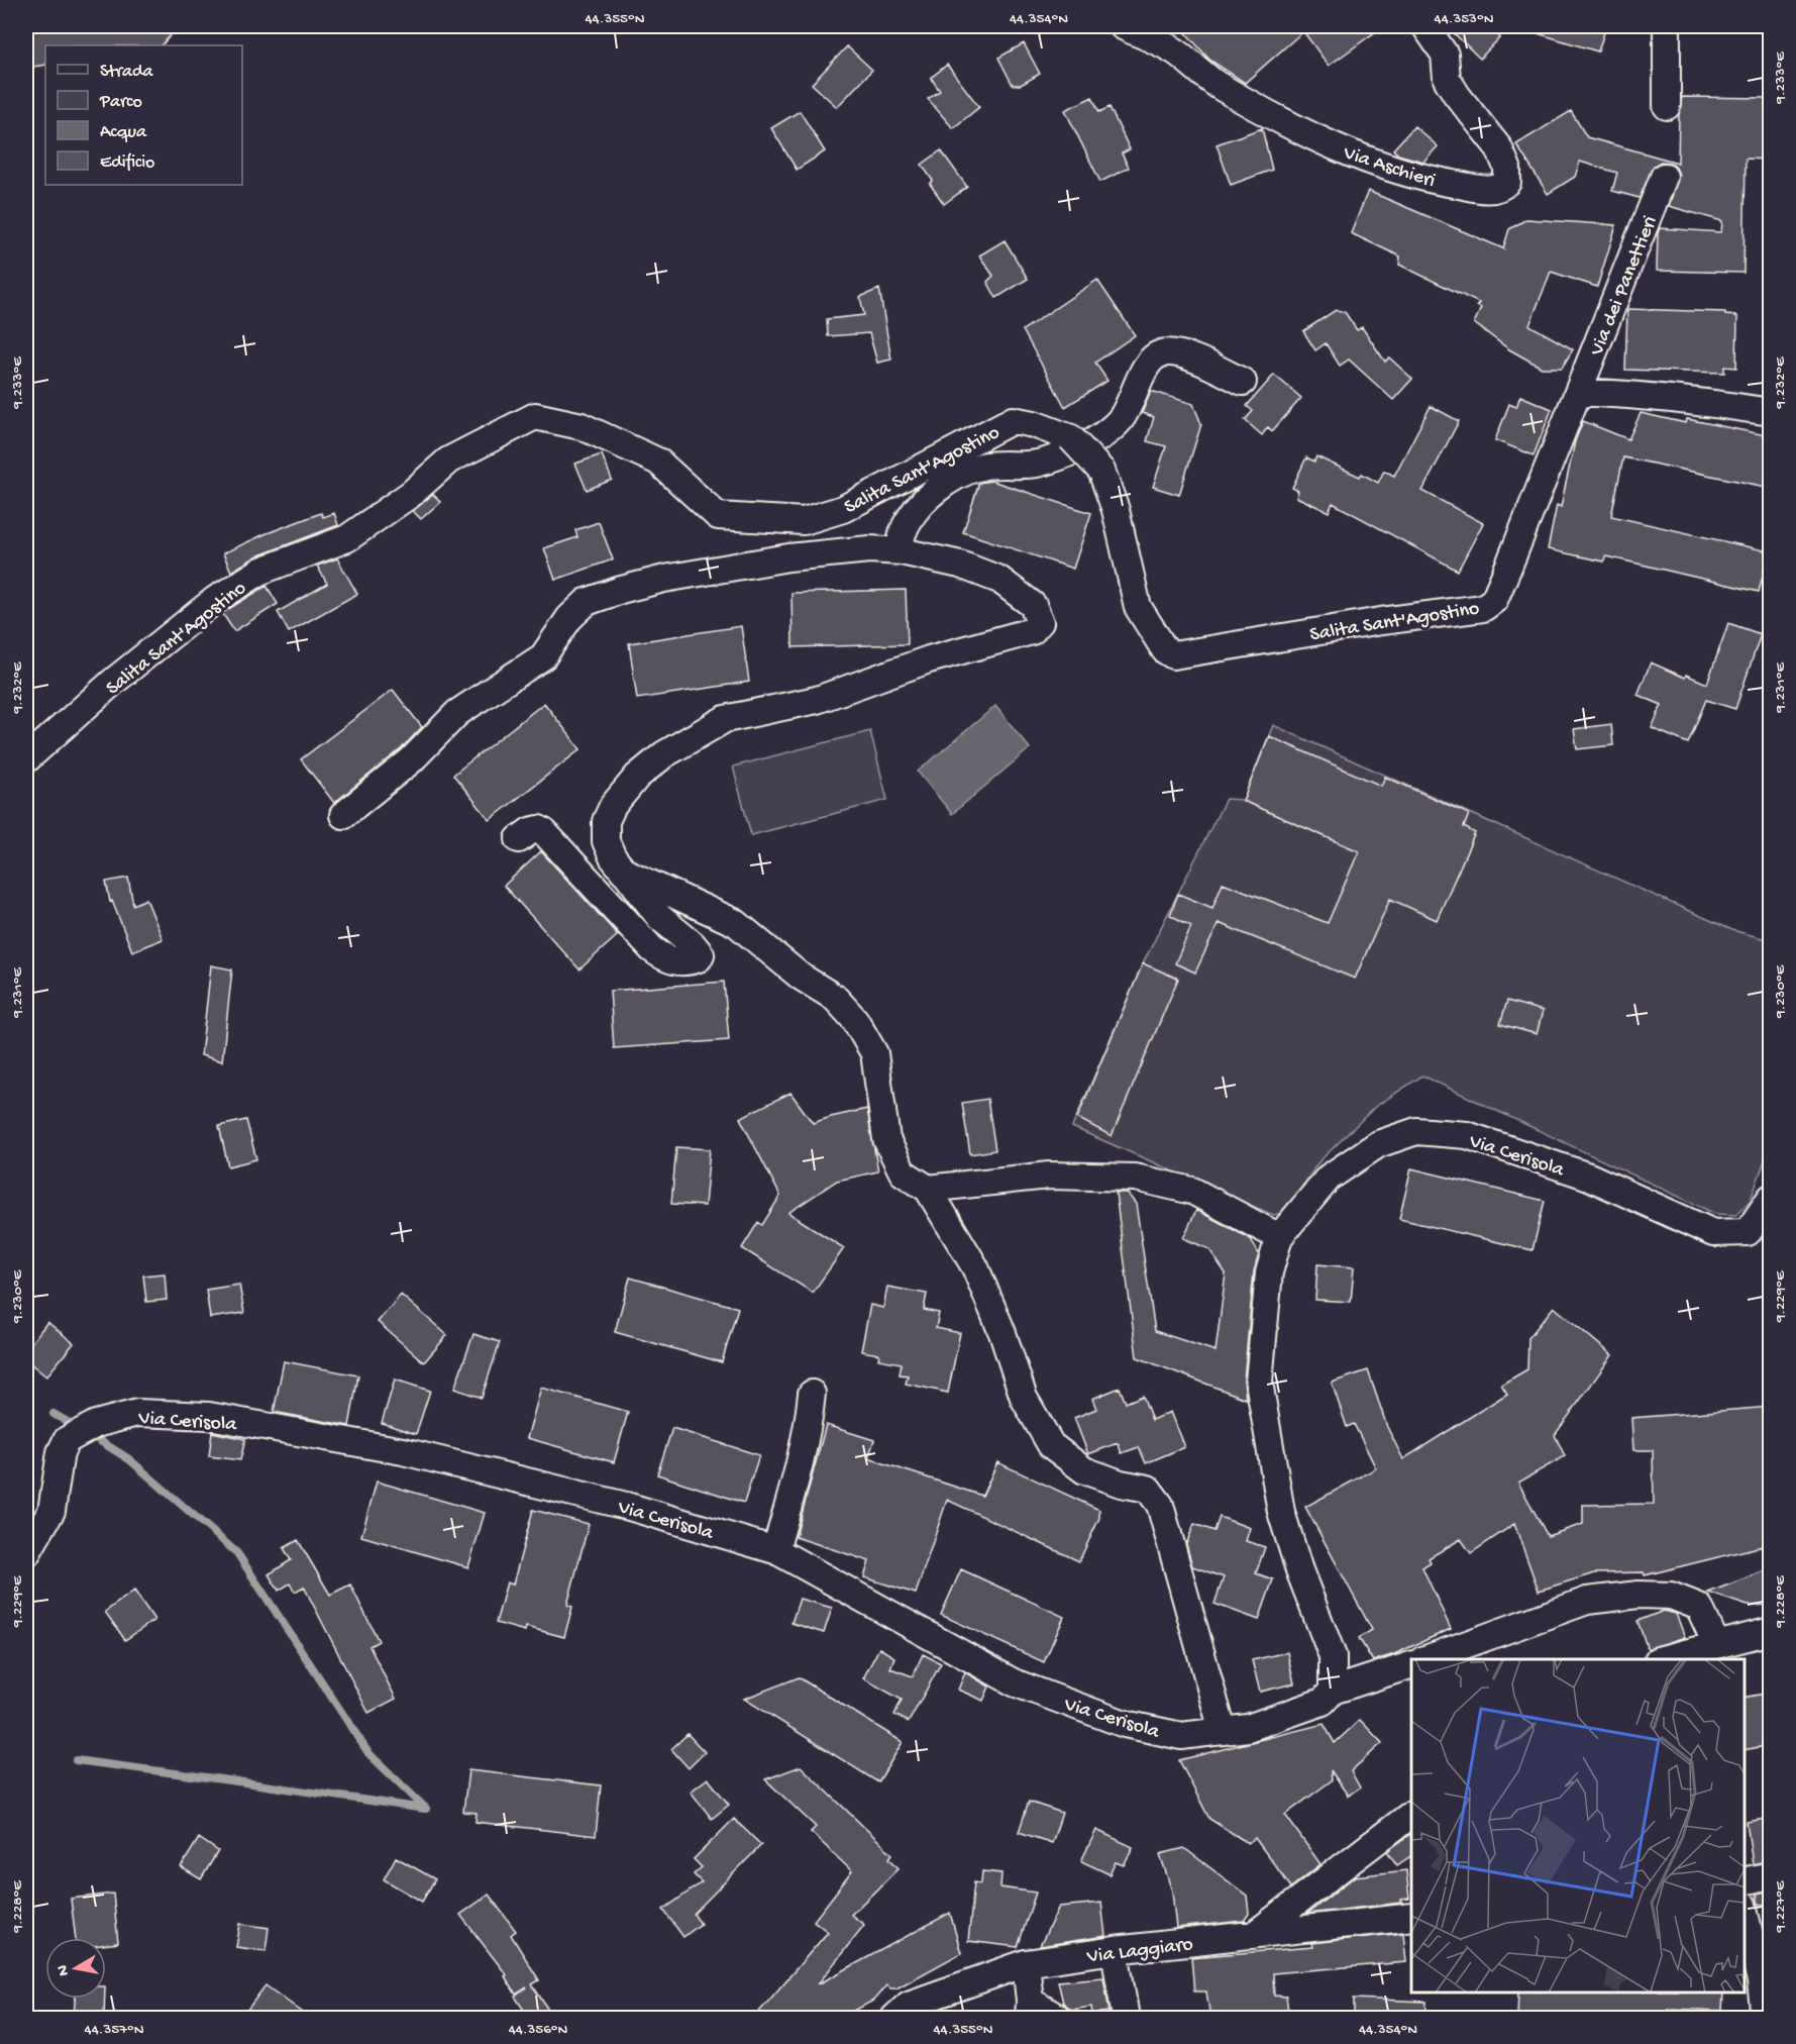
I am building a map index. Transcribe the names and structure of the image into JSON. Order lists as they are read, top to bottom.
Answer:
{
  "streets": {
    "street": [
      "Via Aschieri",
      "Via dei Panettieri",
      "Salita Sant'Agostino",
      "Via Cerisola",
      "Via Laggiaro"
    ]
  },
  "crossings": [
    ["Via dei Panettieri", "Salita Sant'Agostino"]
  ],
  "legend": [
    "Strada",
    "Parco",
    "Acqua",
    "Edificio"
  ],
  "north": "left",
  "coordinates": [
    "44.355°N",
    "44.354°N",
    "44.353°N",
    "9.233°E",
    "9.232°E",
    "9.231°E",
    "9.230°E",
    "9.229°E",
    "9.228°E",
    "9.227°E",
    "44.357°N",
    "44.356°N"
  ]
}
